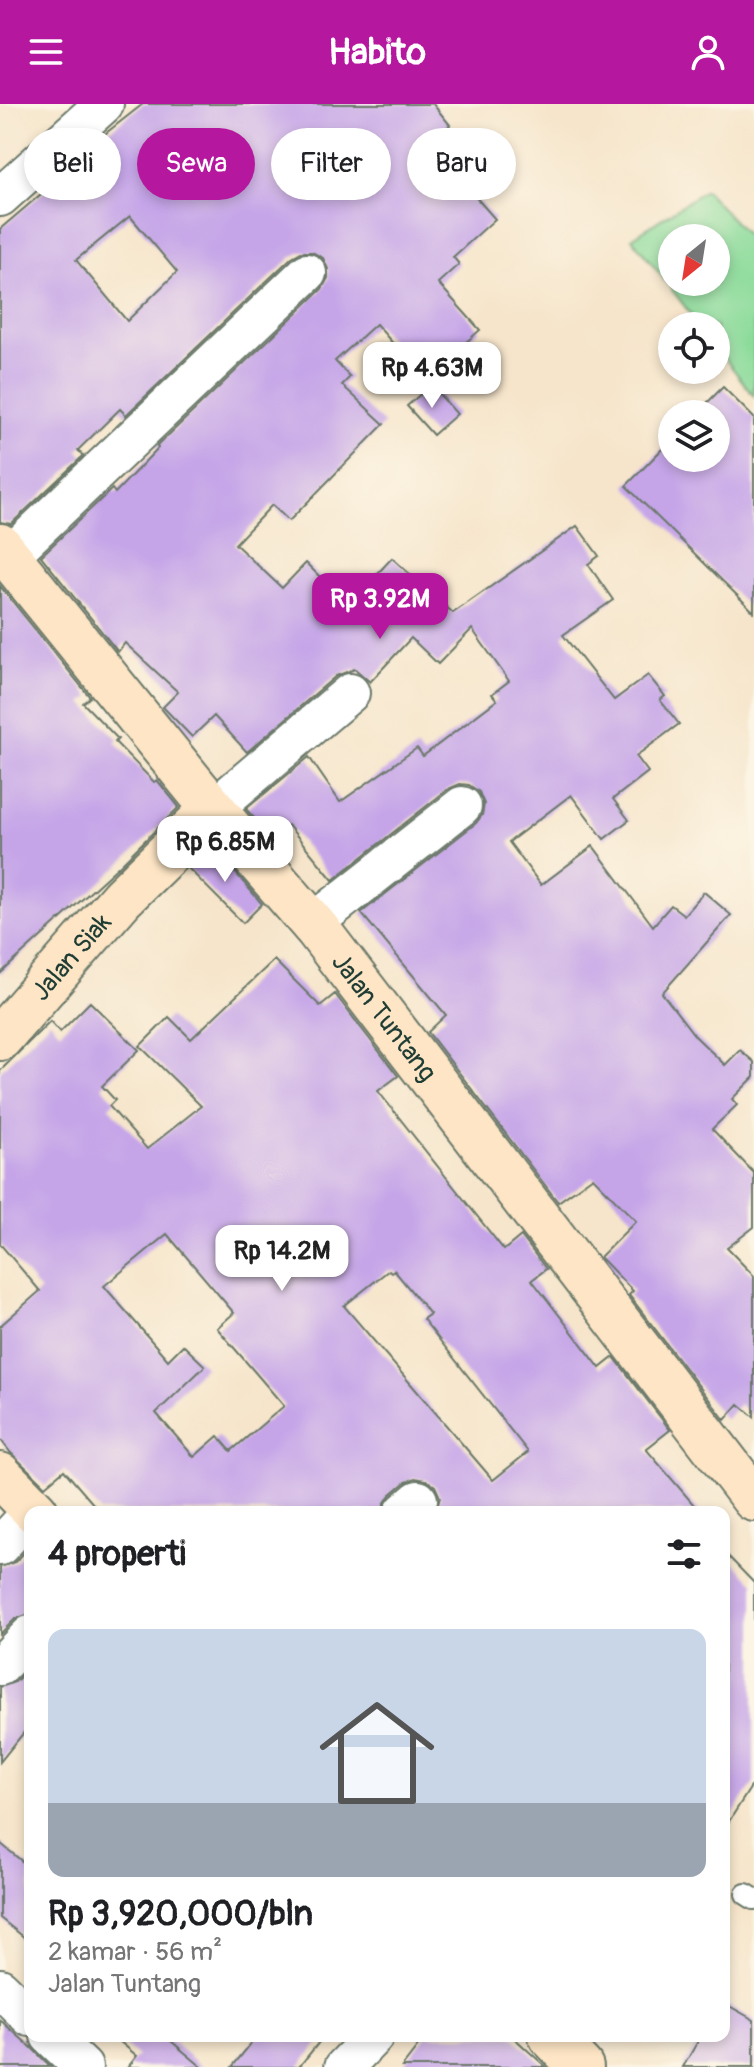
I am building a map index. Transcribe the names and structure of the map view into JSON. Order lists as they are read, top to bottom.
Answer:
{
  "streets": {
    "street": ["Jalan Siak", "Jalan Tuntang"]
  },
  "crossings": [
    ["Jalan Siak", "Jalan Tuntang"]
  ],
  "north": "bottom left",
  "page": {
    "header": "Habito",
    "chip": [
      "Beli",
      "Sewa",
      "Filter",
      "Baru"
    ],
    "price": [
      "Rp 4.63M",
      "Rp 3.92M",
      "Rp 6.85M",
      "Rp 14.2M"
    ],
    "heading": "4 properti",
    "list": [
      {
        "name": "Rp 3,920,000/bln",
        "note": "2 kamar · 56 m² · Jalan Tuntang"
      }
    ]
  }
}
